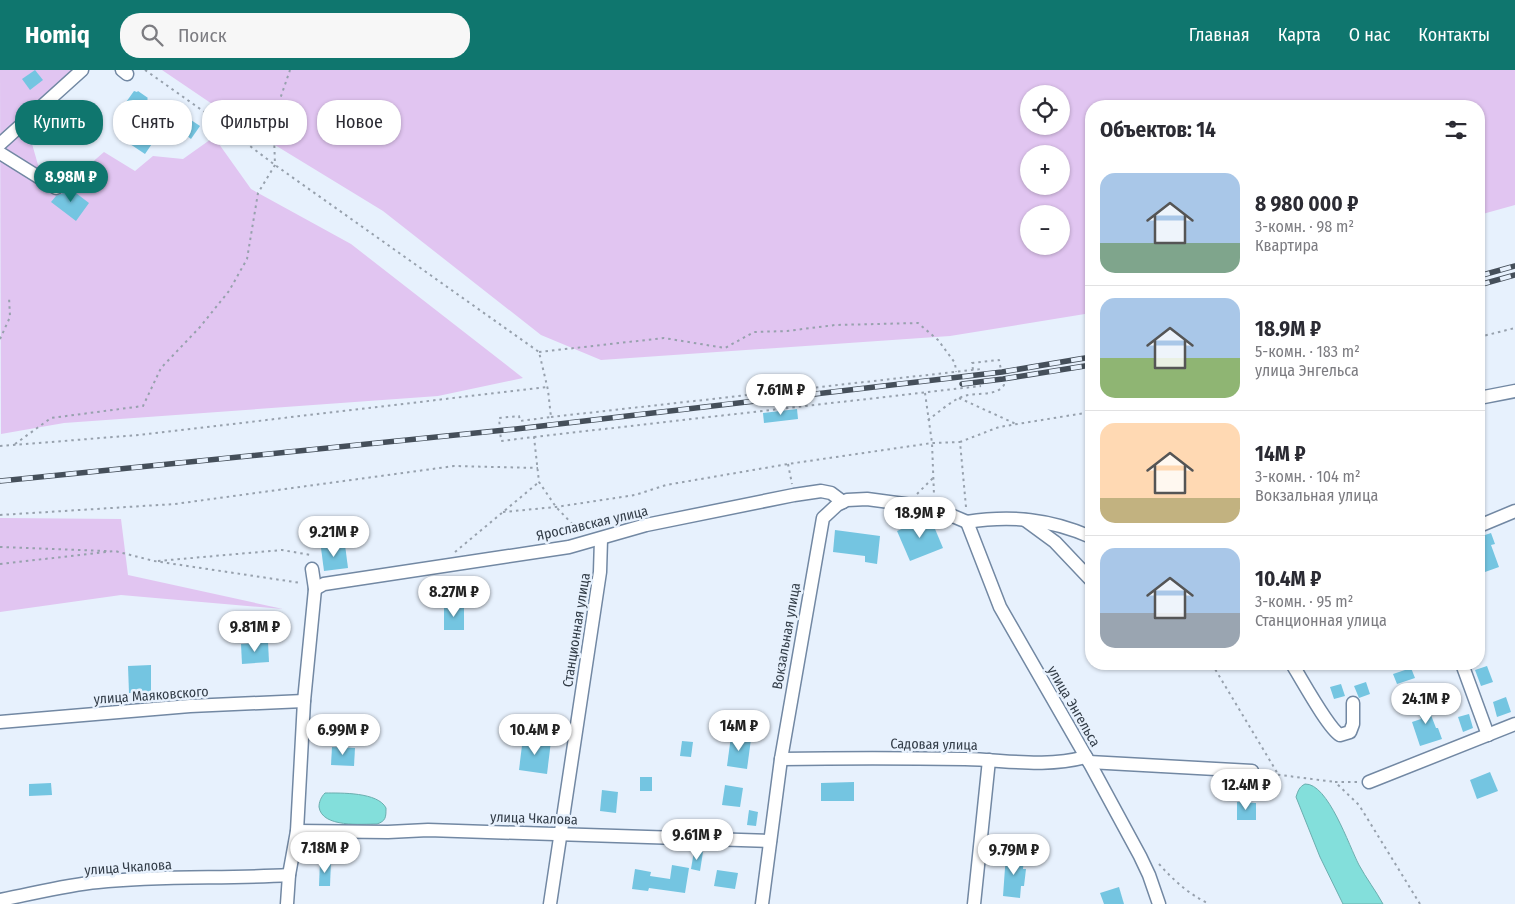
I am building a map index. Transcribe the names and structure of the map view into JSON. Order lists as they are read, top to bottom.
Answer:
{
  "streets": {
    "street": [
      "Ярославская улица",
      "Станционная улица",
      "Вокзальная улица",
      "улица Маяковского",
      "улица Энгельса",
      "Садовая улица",
      "улица Чкалова"
    ]
  },
  "crossings": [
    ["Ярославская улица", "Станционная улица"],
    ["Ярославская улица", "Вокзальная улица"],
    ["Станционная улица", "улица Чкалова"],
    ["Вокзальная улица", "Садовая улица"],
    ["Вокзальная улица", "улица Чкалова"],
    ["улица Энгельса", "Садовая улица"]
  ],
  "page": {
    "header": "Homiq",
    "search": "Поиск",
    "nav": [
      "Главная",
      "Карта",
      "О нас",
      "Контакты"
    ],
    "map_buttons": ["+", "−"],
    "chip": [
      "Купить",
      "Снять",
      "Фильтры",
      "Новое"
    ],
    "heading": "Объектов: 14",
    "list": [
      {
        "name": "8 980 000 ₽",
        "note": "3-комн. · 98 m² · Квартира"
      },
      {
        "name": "18.9M ₽",
        "note": "5-комн. · 183 m² · улица Энгельса"
      },
      {
        "name": "14M ₽",
        "note": "3-комн. · 104 m² · Вокзальная улица"
      },
      {
        "name": "10.4M ₽",
        "note": "3-комн. · 95 m² · Станционная улица"
      }
    ],
    "price": [
      "8.98M ₽",
      "7.61M ₽",
      "18.9M ₽",
      "9.21M ₽",
      "8.27M ₽",
      "9.81M ₽",
      "24.1M ₽",
      "14M ₽",
      "6.99M ₽",
      "10.4M ₽",
      "12.4M ₽",
      "9.61M ₽",
      "7.18M ₽",
      "9.79M ₽"
    ]
  }
}
